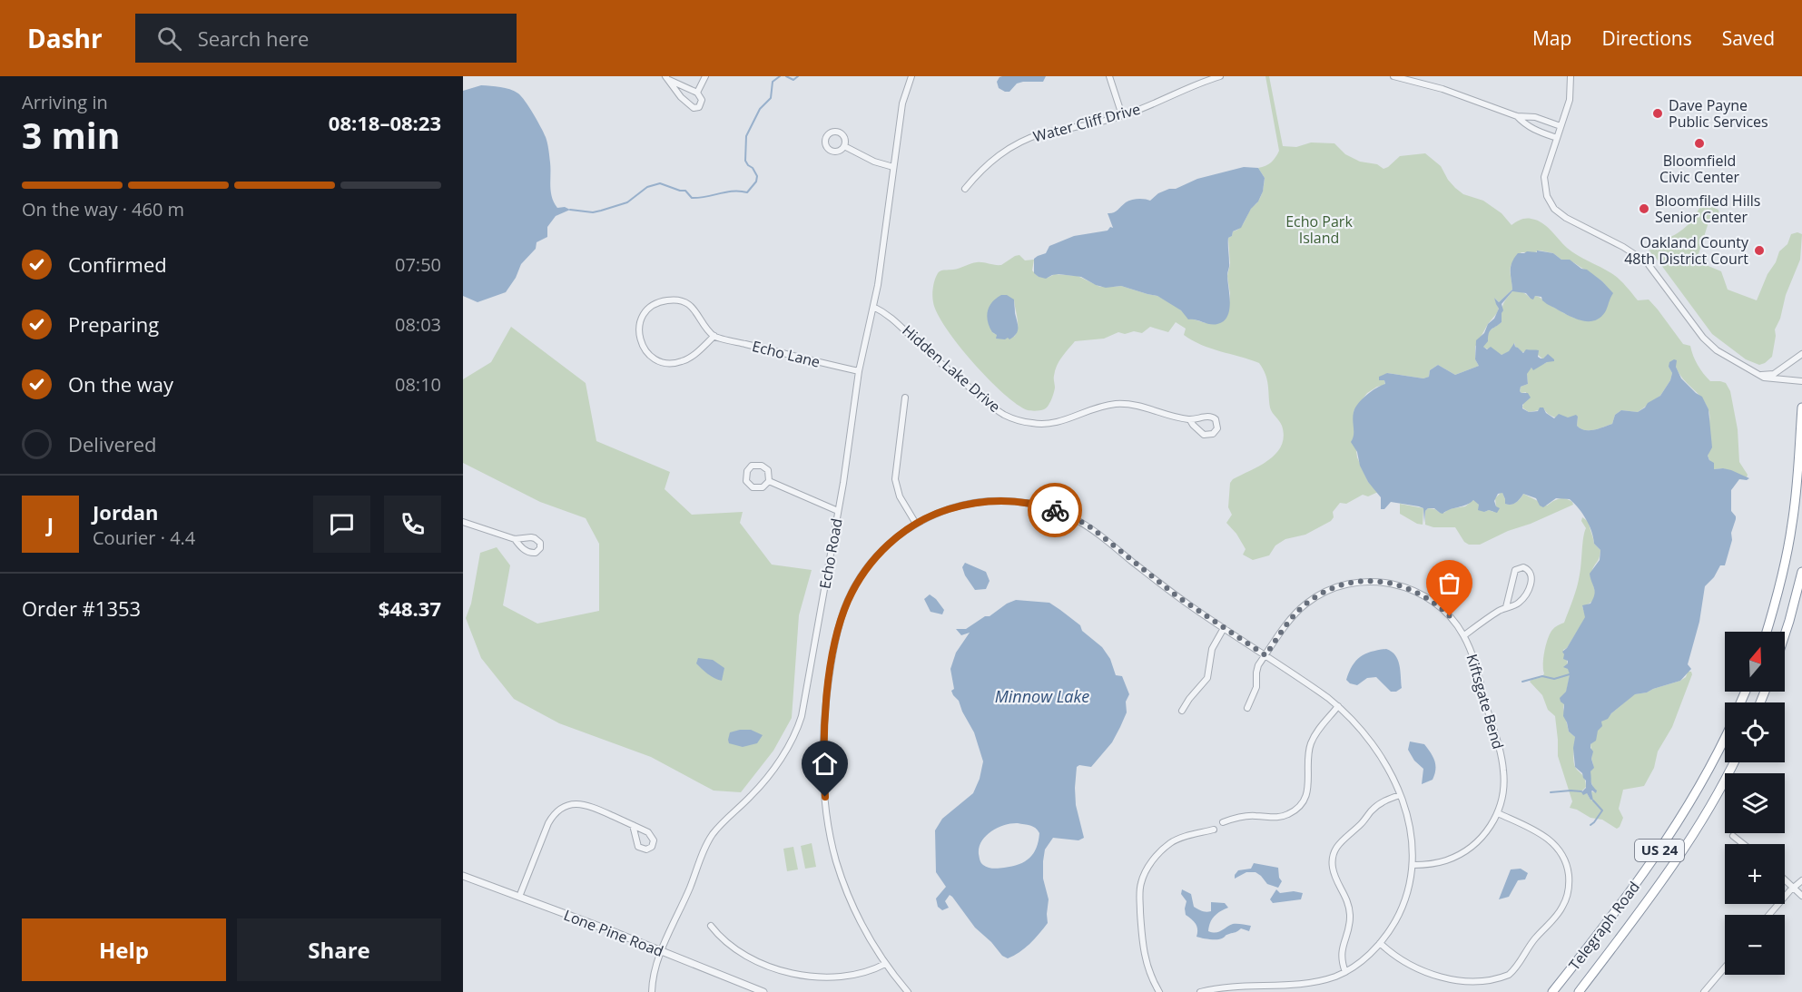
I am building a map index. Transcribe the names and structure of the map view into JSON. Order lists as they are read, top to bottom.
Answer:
{
  "streets": {
    "highway": ["US 24", "Telegraph Road"],
    "street": [
      "Water Cliff Drive",
      "Echo Lane",
      "Hidden Lake Drive",
      "Echo Road",
      "Kiftsgate Bend",
      "Lone Pine Road"
    ]
  },
  "crossings": [
    ["Echo Lane", "Echo Road"],
    ["Hidden Lake Drive", "Echo Road"],
    ["Echo Road", "Lone Pine Road"]
  ],
  "water": ["Minnow Lake"],
  "parks": ["Echo Park Island"],
  "places": [
    "Dave Payne Public Services",
    "Bloomfield Civic Center",
    "Bloomfiled Hills Senior Center",
    "Oakland County 48th District Court"
  ],
  "north": "top",
  "page": {
    "header": "Dashr",
    "search": "Search here",
    "nav": ["Map", "Directions", "Saved"],
    "heading": ["3 min", "Arriving in", "08:18–08:23"],
    "panel": [
      "Jordan",
      "Courier · 4.4",
      "Order #1353",
      "$48.37"
    ],
    "bar": "On the way · 460 m",
    "list": [
      ["Confirmed", "07:50"],
      ["Preparing", "08:03"],
      ["On the way", "08:10"],
      "Delivered"
    ],
    "round": "J",
    "map_buttons": ["+", "−"],
    "buttons": ["Help", "Share"]
  }
}
